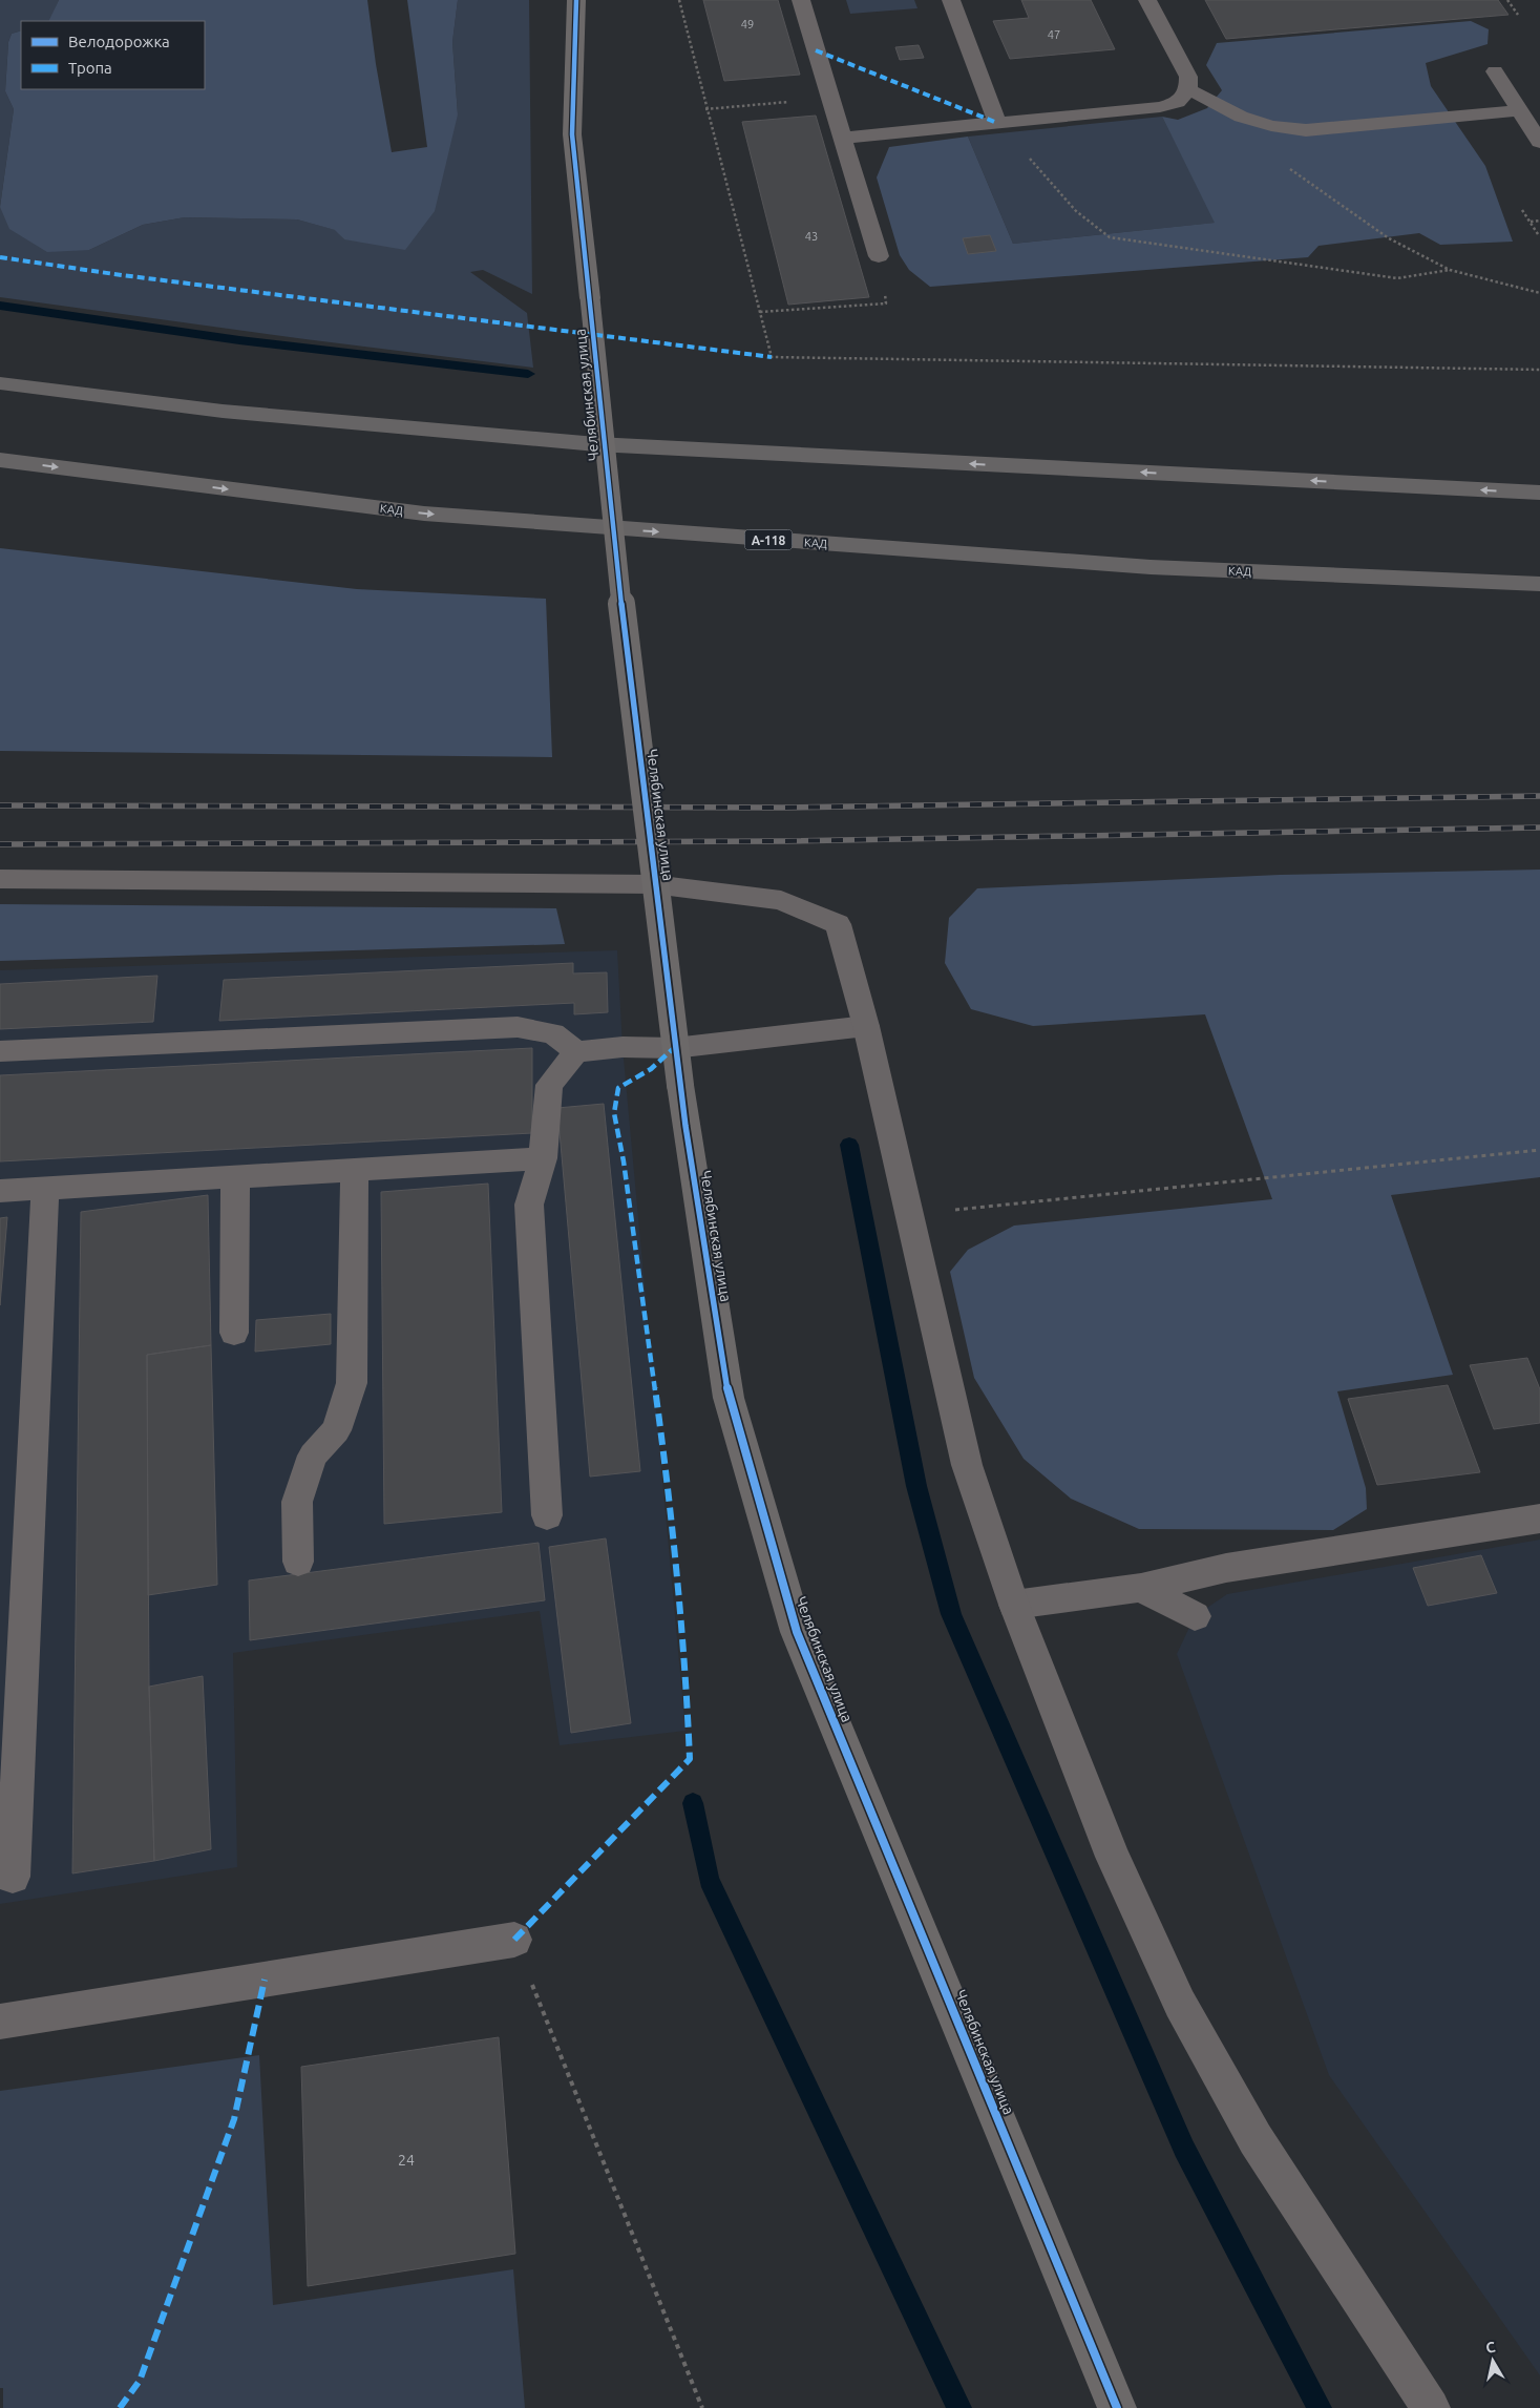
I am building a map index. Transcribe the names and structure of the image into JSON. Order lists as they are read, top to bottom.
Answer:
{
  "streets": {
    "highway": ["КАД", "А-118"],
    "street": ["Челябинская улица"]
  },
  "house_numbers": [
    "49",
    "47",
    "43",
    "24"
  ],
  "legend": ["Велодорожка", "Тропа"],
  "north": "top"
}
